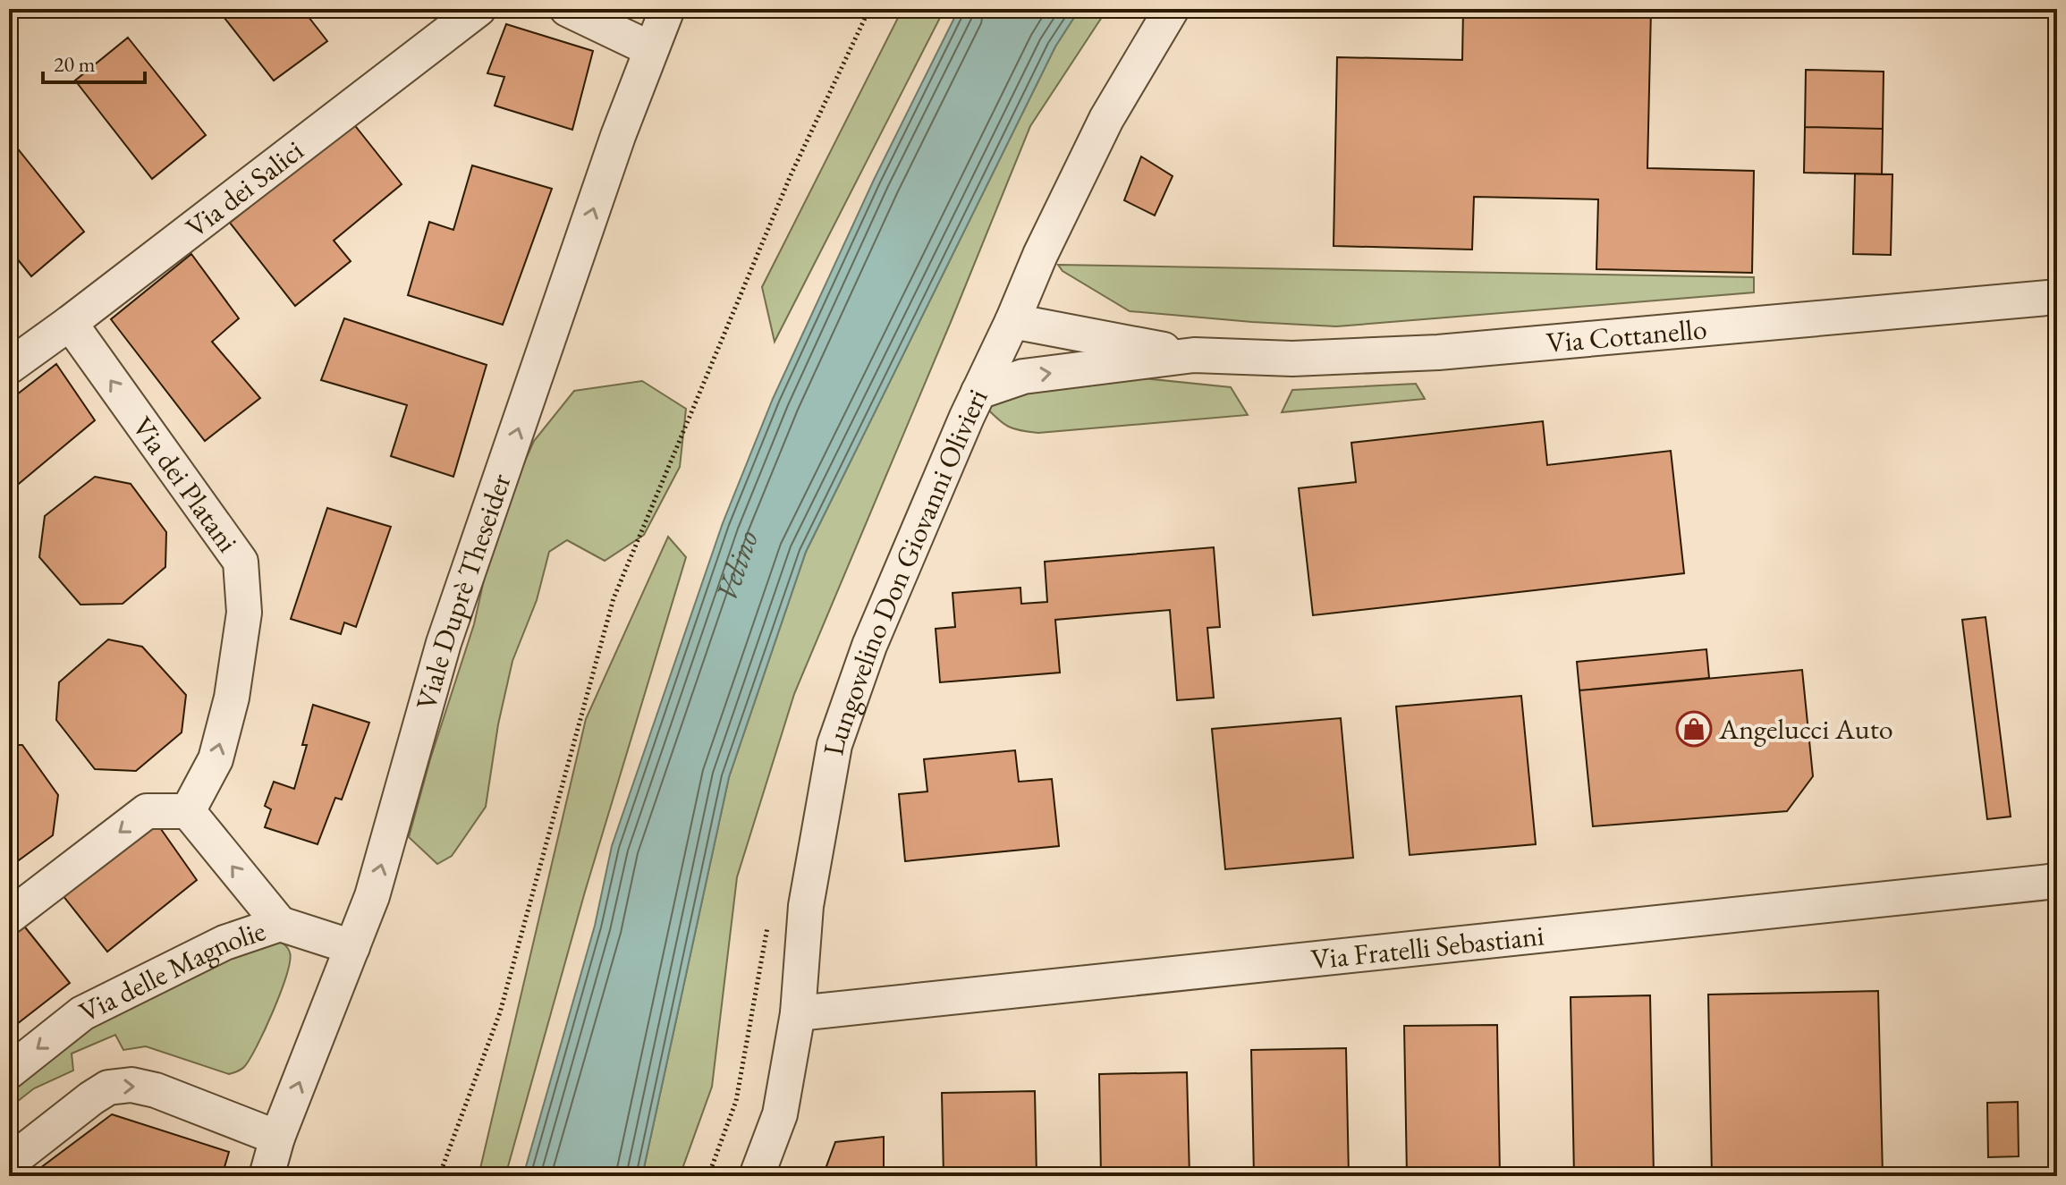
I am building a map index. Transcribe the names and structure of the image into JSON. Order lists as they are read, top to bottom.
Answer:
{
  "streets": {
    "street": [
      "Via dei Salici",
      "Via Cottanello",
      "Via dei Platani",
      "Lungovelino Don Giovanni Olivieri",
      "Viale Duprè Theseider",
      "Via Fratelli Sebastiani",
      "Via delle Magnolie"
    ]
  },
  "crossings": [
    ["Via dei Salici", "Via dei Platani"],
    ["Via Cottanello", "Lungovelino Don Giovanni Olivieri"],
    ["Lungovelino Don Giovanni Olivieri", "Via Fratelli Sebastiani"],
    ["Viale Duprè Theseider", "Via delle Magnolie"]
  ],
  "one_way": ["Via dei Platani", "Viale Duprè Theseider"],
  "water": ["Velino"],
  "places": {
    "shop": ["Angelucci Auto"]
  },
  "scale_bar": "20 m"
}
